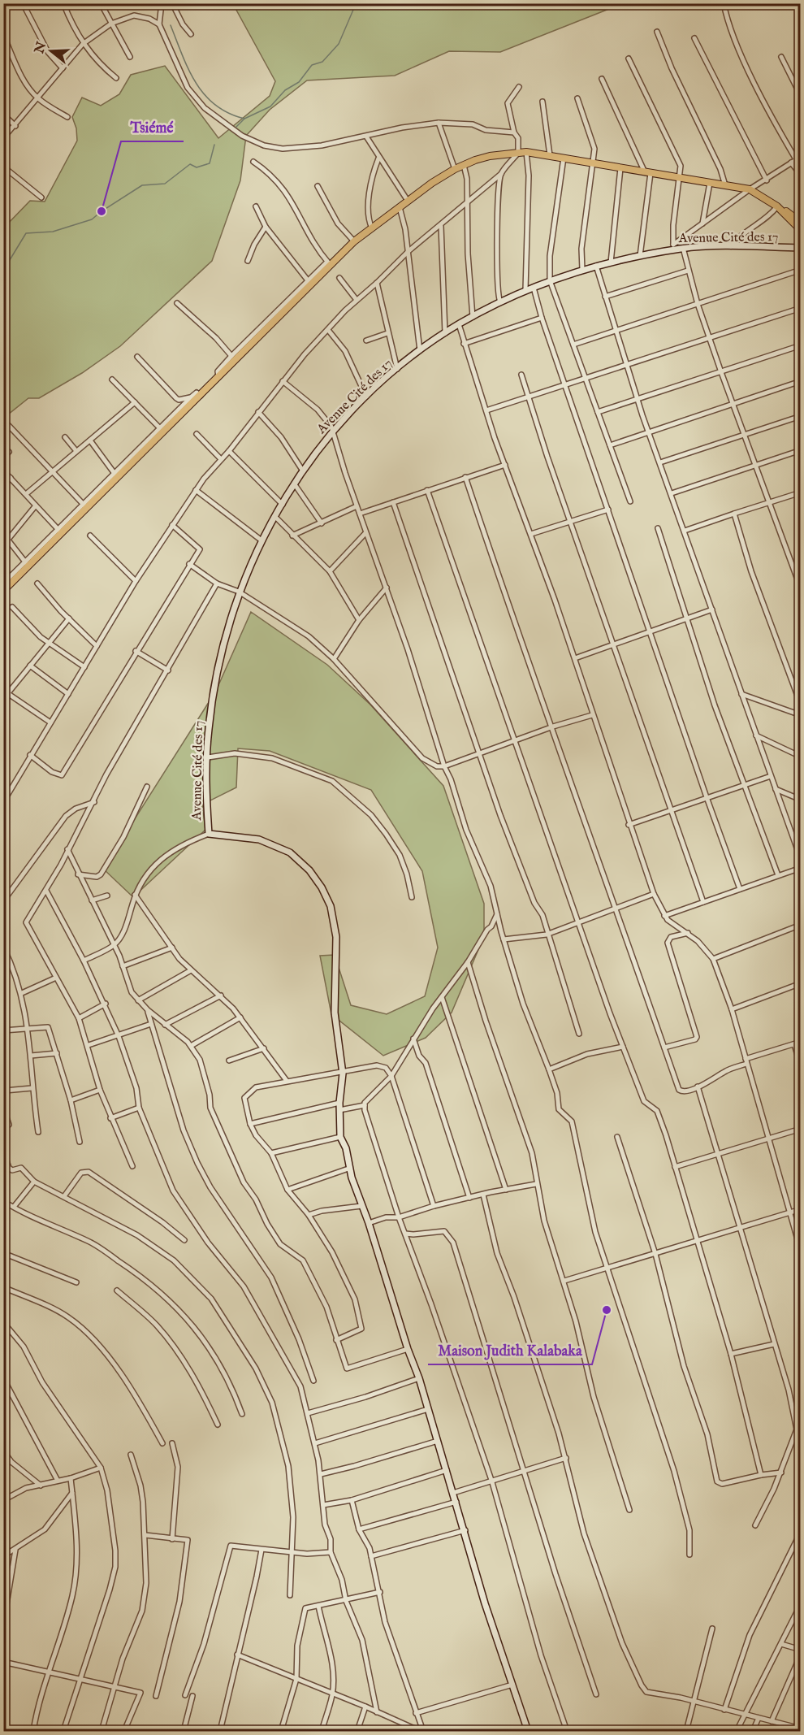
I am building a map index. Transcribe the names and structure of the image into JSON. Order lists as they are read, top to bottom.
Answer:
{
  "streets": {
    "street": ["Avenue Cité des 17"]
  },
  "places": ["Tsiémé", "Maison Judith Kalabaka"],
  "north": "left"
}
